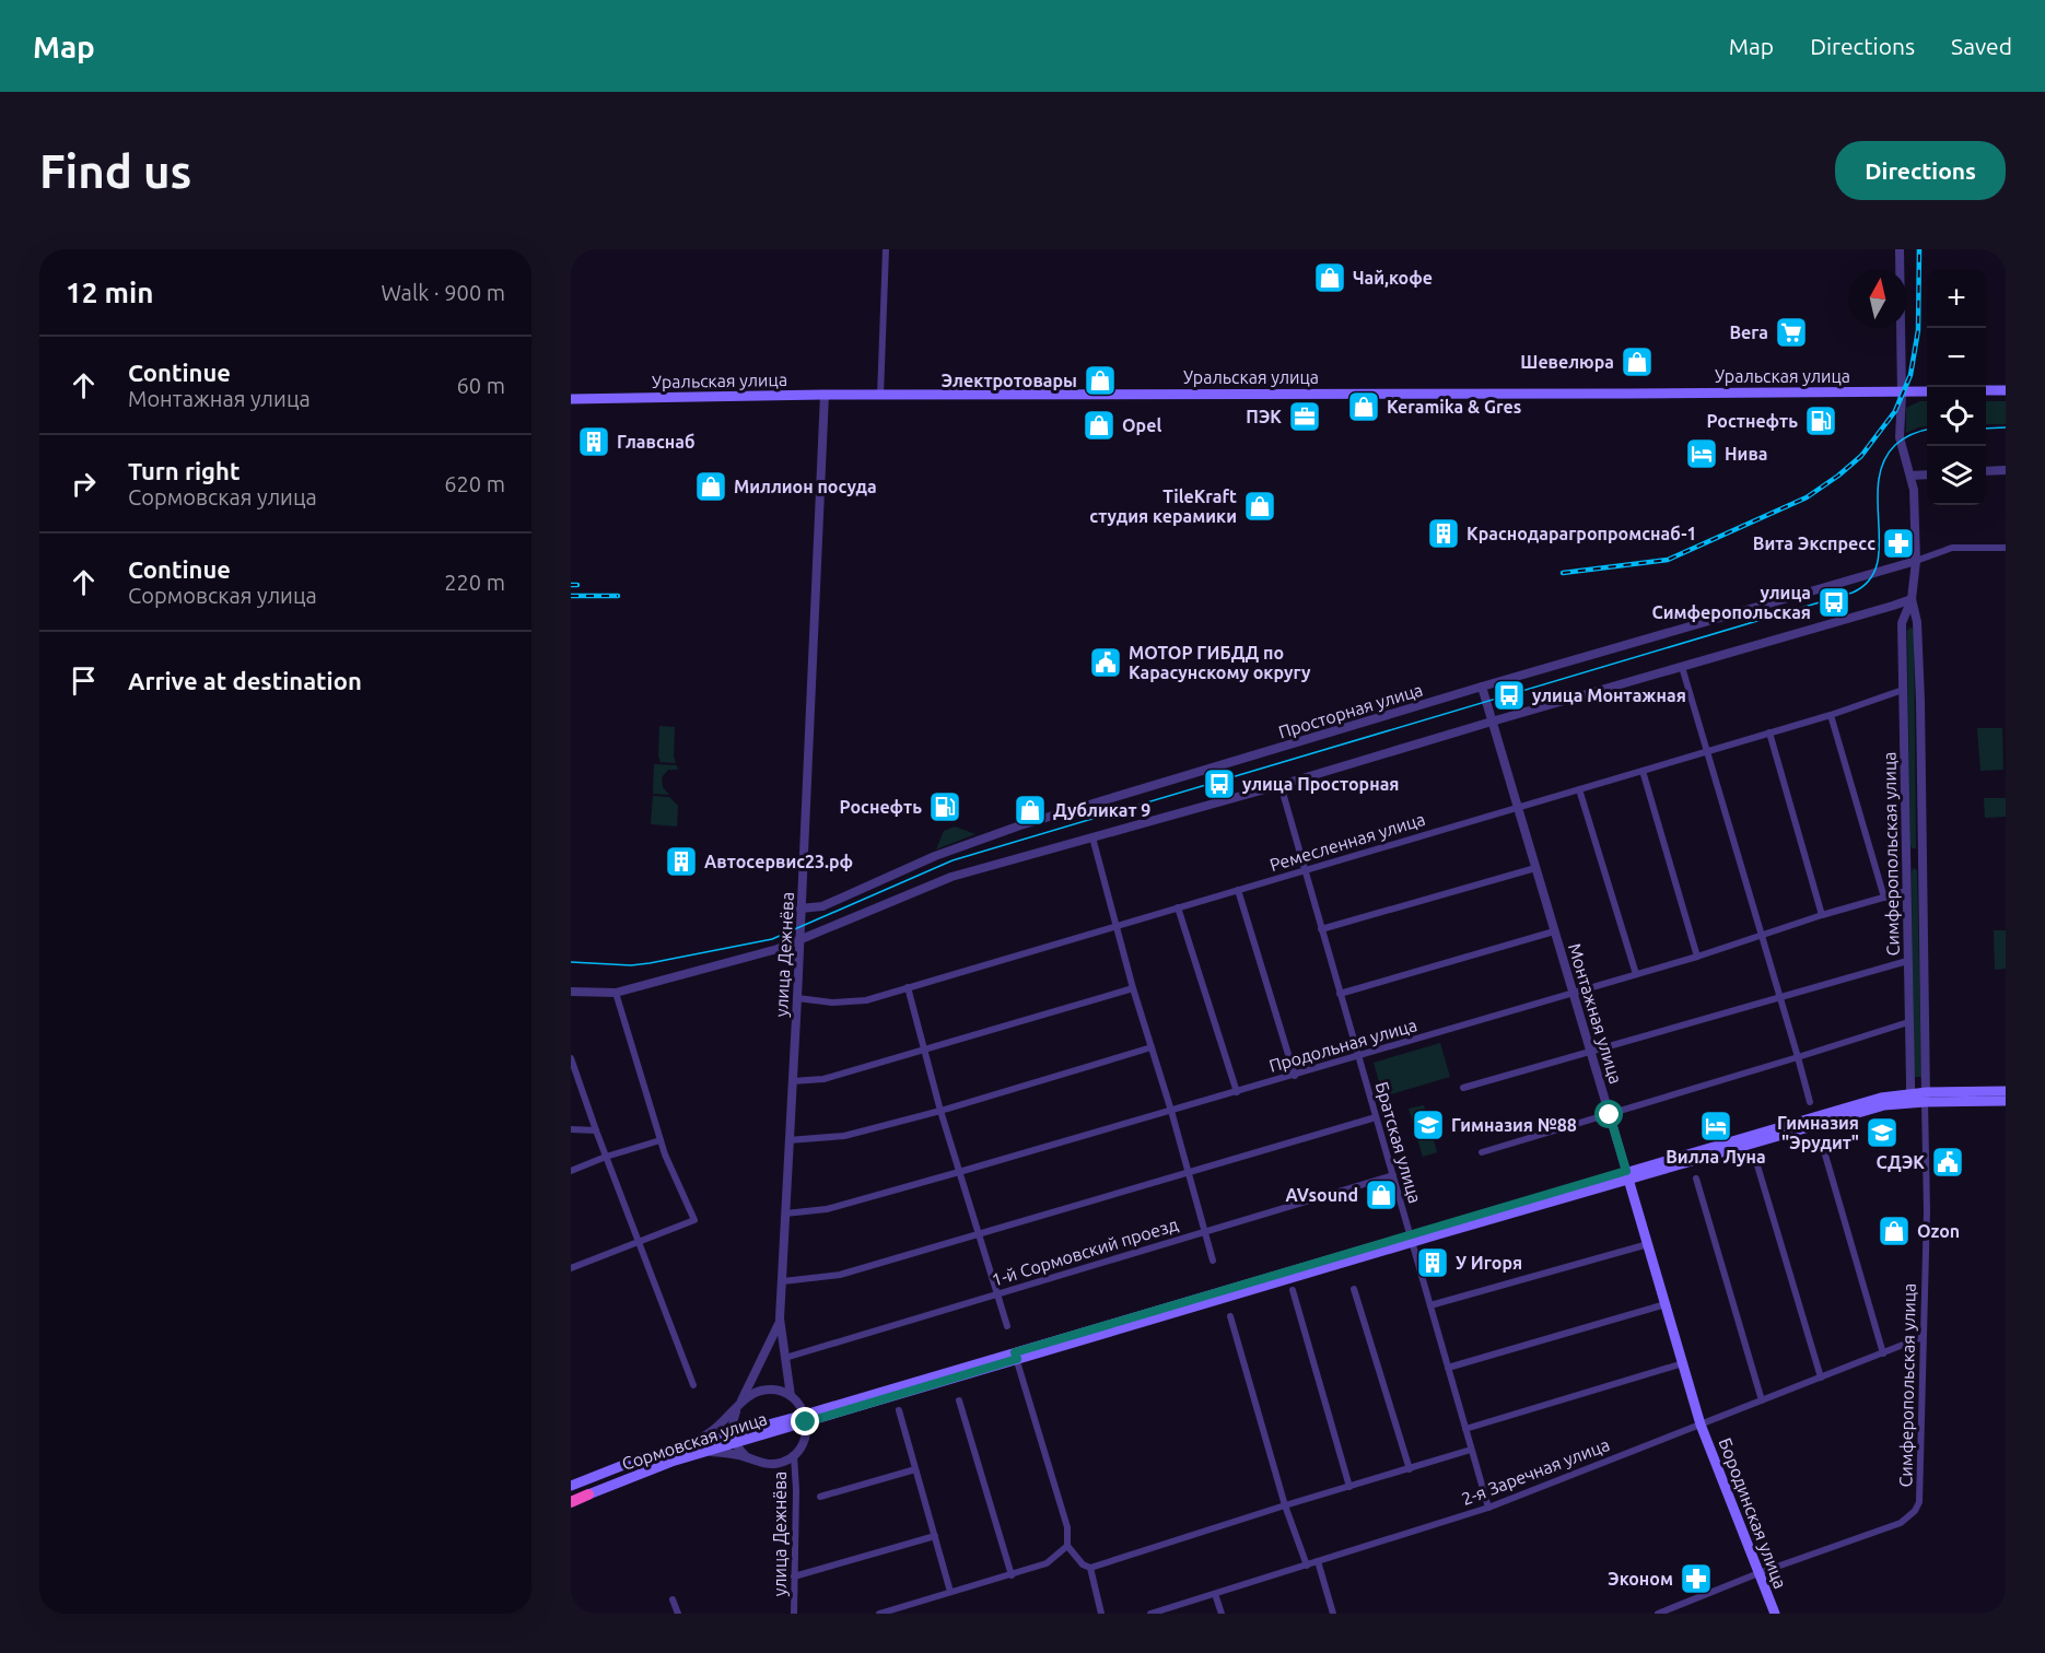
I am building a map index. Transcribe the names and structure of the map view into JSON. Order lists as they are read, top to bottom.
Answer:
{
  "streets": {
    "highway": ["Сормовская улица"],
    "main road": ["Уральская улица", "Монтажная улица", "Бородинская улица"],
    "street": [
      "Просторная улица",
      "Ремесленная улица",
      "Симферопольская улица",
      "улица Дежнёва",
      "Продольная улица",
      "Братская улица",
      "1-й Сормовский проезд",
      "2-я Заречная улица"
    ]
  },
  "crossings": [
    ["Уральская улица", "Симферопольская улица"],
    ["Уральская улица", "улица Дежнёва"],
    ["Просторная улица", "Симферопольская улица"],
    ["Просторная улица", "улица Дежнёва"],
    ["Просторная улица", "Монтажная улица"],
    ["Ремесленная улица", "Симферопольская улица"],
    ["Ремесленная улица", "улица Дежнёва"],
    ["Ремесленная улица", "Монтажная улица"],
    ["Ремесленная улица", "Братская улица"],
    ["Симферопольская улица", "Продольная улица"],
    ["Симферопольская улица", "Сормовская улица"],
    ["Симферопольская улица", "2-я Заречная улица"],
    ["Симферопольская улица", "Бородинская улица"],
    ["улица Дежнёва", "Продольная улица"],
    ["улица Дежнёва", "1-й Сормовский проезд"],
    ["Монтажная улица", "Продольная улица"],
    ["Монтажная улица", "Сормовская улица"],
    ["Монтажная улица", "2-я Заречная улица"],
    ["Монтажная улица", "Бородинская улица"],
    ["Продольная улица", "Братская улица"],
    ["Братская улица", "1-й Сормовский проезд"],
    ["Братская улица", "Сормовская улица"],
    ["Братская улица", "2-я Заречная улица"],
    ["2-я Заречная улица", "Бородинская улица"]
  ],
  "places": {
    "shop": [
      "Чай,кофе",
      "Шевелюра",
      "Электротовары",
      "Keramika & Gres",
      "Opel",
      "Миллион посуда",
      "TileKraft студия керамики",
      "Дубликат 9",
      "AVsound",
      "Ozon"
    ],
    "supermarket": ["Вега"],
    "office": ["ПЭК"],
    "fuel station": ["Ростнефть", "Роснефть"],
    "building": [
      "Главснаб",
      "Краснодарагропромснаб-1",
      "Автосервис23.рф",
      "У Игоря"
    ],
    "hotel": ["Нива", "Вилла Луна"],
    "pharmacy": ["Вита Экспресс", "Эконом"],
    "bus stop": ["улица Симферопольская", "улица Монтажная", "улица Просторная"],
    "public building": ["МОТОР ГИБДД по Карасунскому округу", "СДЭК"],
    "school or university": ["Гимназия №88", "Гимназия \"Эрудит\""]
  },
  "north": "top",
  "page": {
    "header": "Map",
    "nav": ["Map", "Directions", "Saved"],
    "buttons": "Directions",
    "title": "Find us",
    "heading": ["12 min", "Walk · 900 m"],
    "map_buttons": ["+", "−"],
    "list": [
      ["Continue", "Монтажная улица", "60 m"],
      ["Turn right", "Сормовская улица", "620 m"],
      ["Continue", "Сормовская улица", "220 m"],
      "Arrive at destination"
    ]
  }
}
